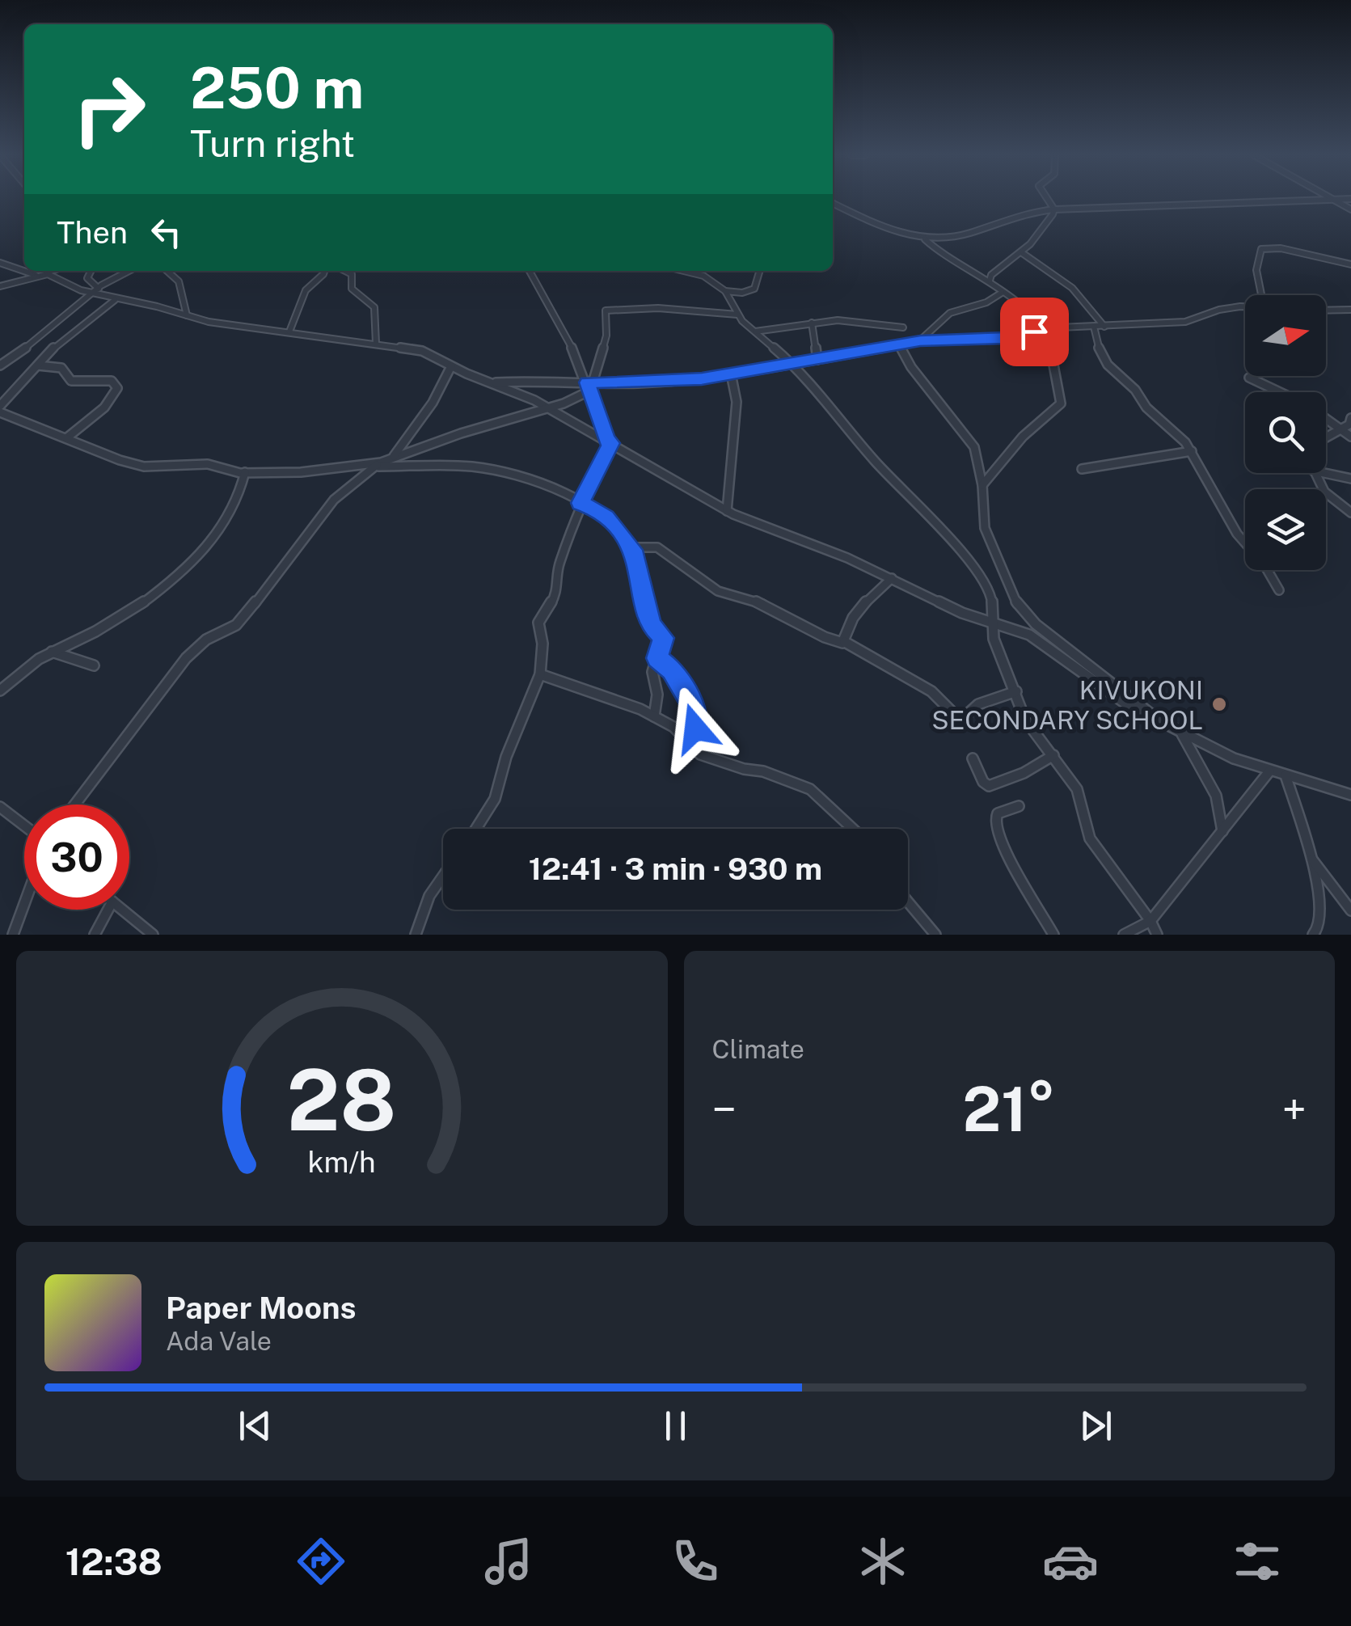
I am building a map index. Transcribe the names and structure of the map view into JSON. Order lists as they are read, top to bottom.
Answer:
{
  "places": ["KIVUKONI SECONDARY SCHOOL"],
  "north": "right",
  "page": {
    "turn": ["250 m", "Turn right"],
    "then": "Then",
    "limit": "30",
    "trip": "12:41 · 3 min · 930 m",
    "tile": "Climate",
    "heat": ["−", "21°", "+"],
    "song": ["Paper Moons", "Ada Vale"],
    "tabs": "12:38",
    "gauge": ["28", "km/h"]
  }
}
